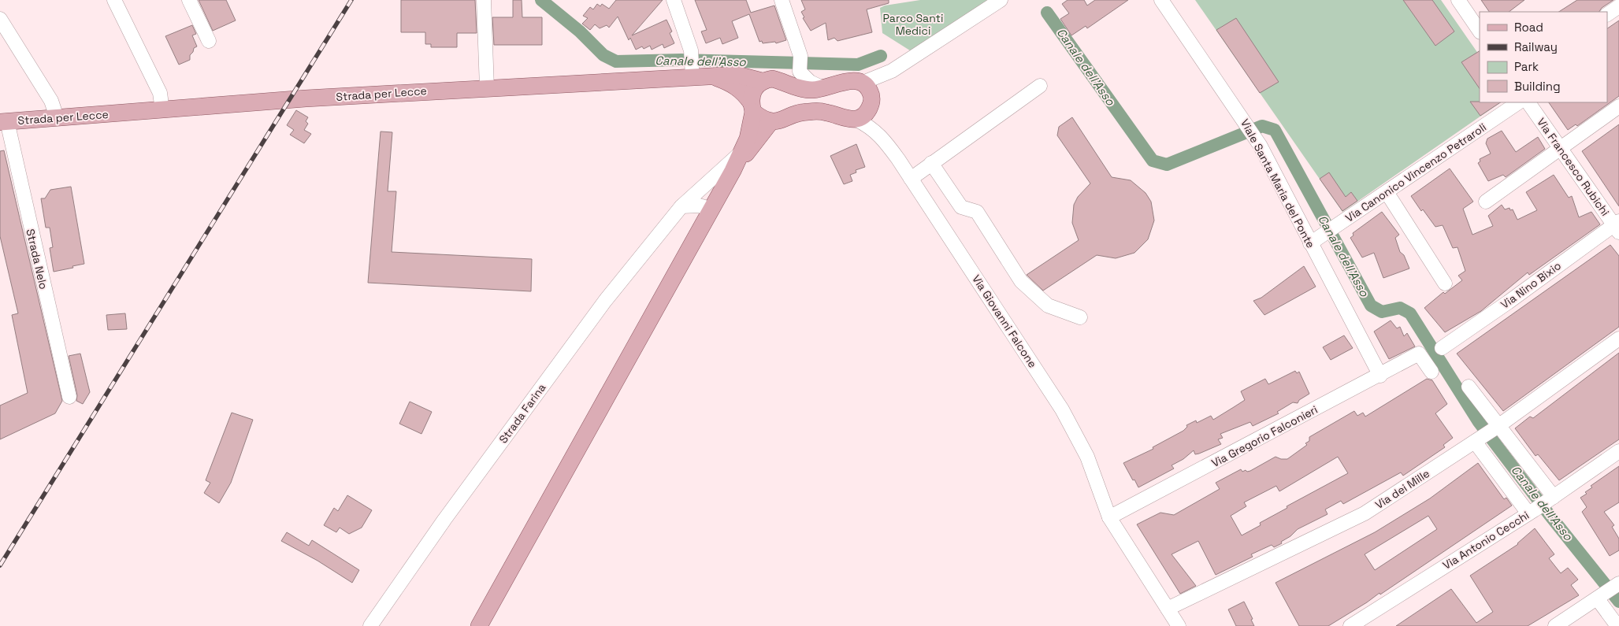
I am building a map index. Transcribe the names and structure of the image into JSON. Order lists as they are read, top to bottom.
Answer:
{
  "streets": {
    "main road": ["Strada per Lecce"],
    "street": [
      "Via Francesco Rubichi",
      "Via Canonico Vincenzo Petraroli",
      "Viale Santa Maria del Ponte",
      "Strada Nelo",
      "Via Nino Bixio",
      "Via Giovanni Falcone",
      "Strada Farina",
      "Via Gregorio Falconieri",
      "Via dei Mille",
      "Via Antonio Cecchi"
    ]
  },
  "crossings": [
    ["Strada per Lecce", "Strada Nelo"],
    ["Strada per Lecce", "Via Giovanni Falcone"],
    ["Via Francesco Rubichi", "Via Nino Bixio"],
    ["Via Canonico Vincenzo Petraroli", "Viale Santa Maria del Ponte"],
    ["Viale Santa Maria del Ponte", "Via Gregorio Falconieri"],
    ["Via Giovanni Falcone", "Via Gregorio Falconieri"],
    ["Via Giovanni Falcone", "Via dei Mille"]
  ],
  "water": ["Canale dell'Asso"],
  "parks": ["Parco Santi Medici"],
  "legend": [
    "Road",
    "Railway",
    "Park",
    "Building"
  ]
}
